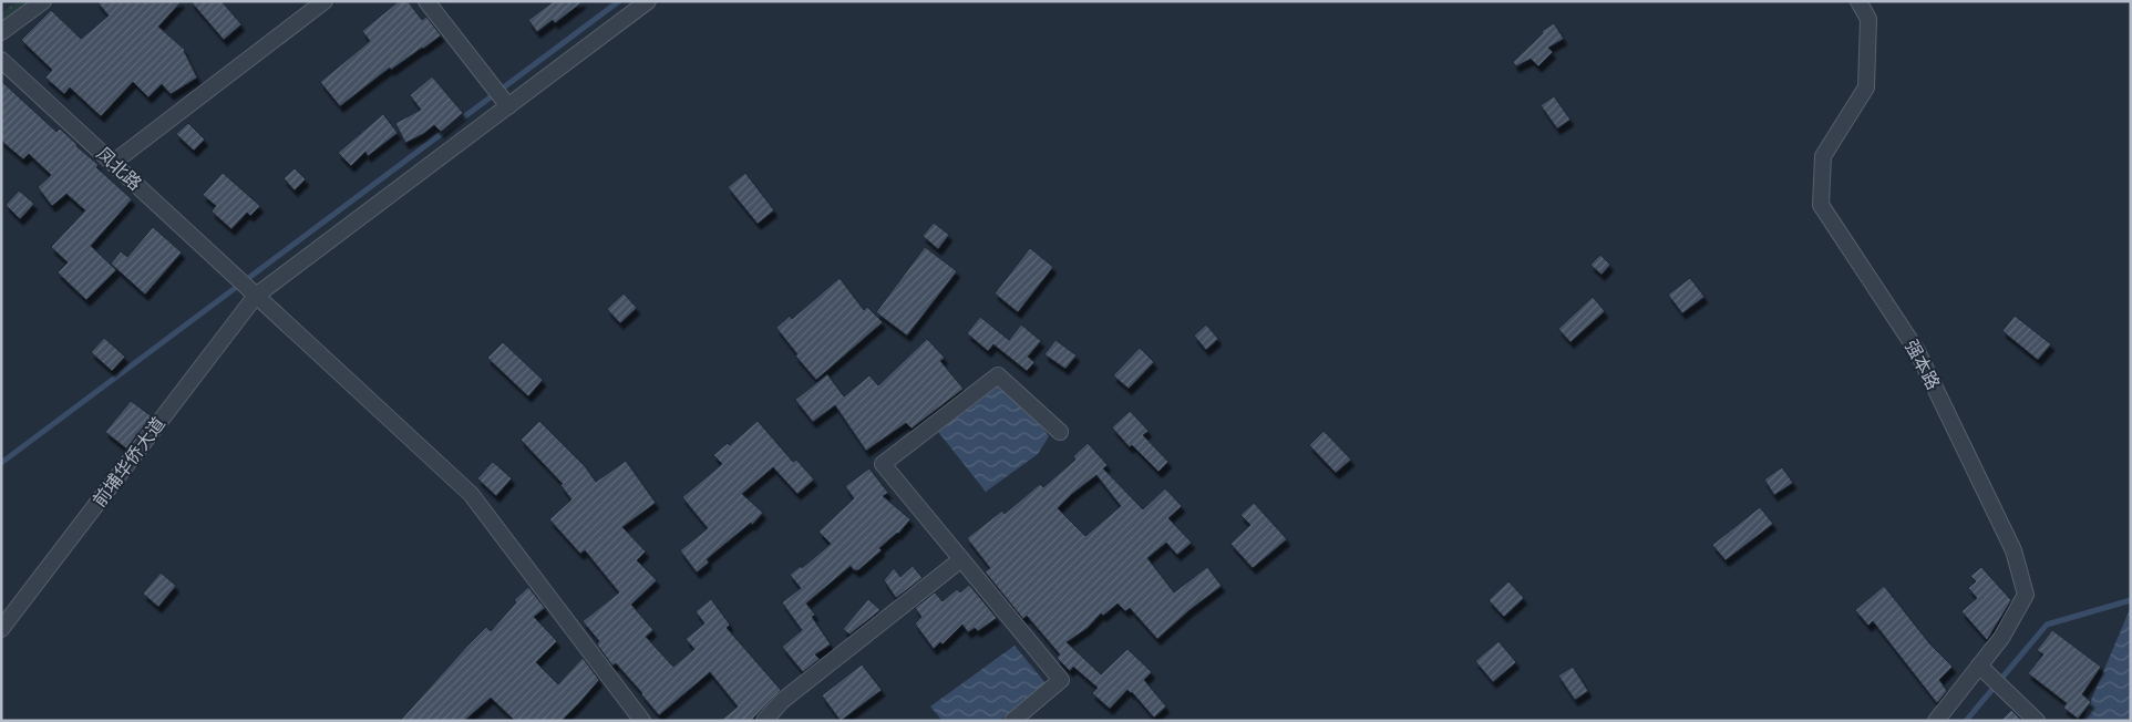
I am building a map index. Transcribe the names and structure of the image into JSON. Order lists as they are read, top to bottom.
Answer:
{
  "streets": {
    "street": ["凤北路", "强本路", "前埔华侨大道"]
  },
  "crossings": [
    ["凤北路", "前埔华侨大道"]
  ]
}
